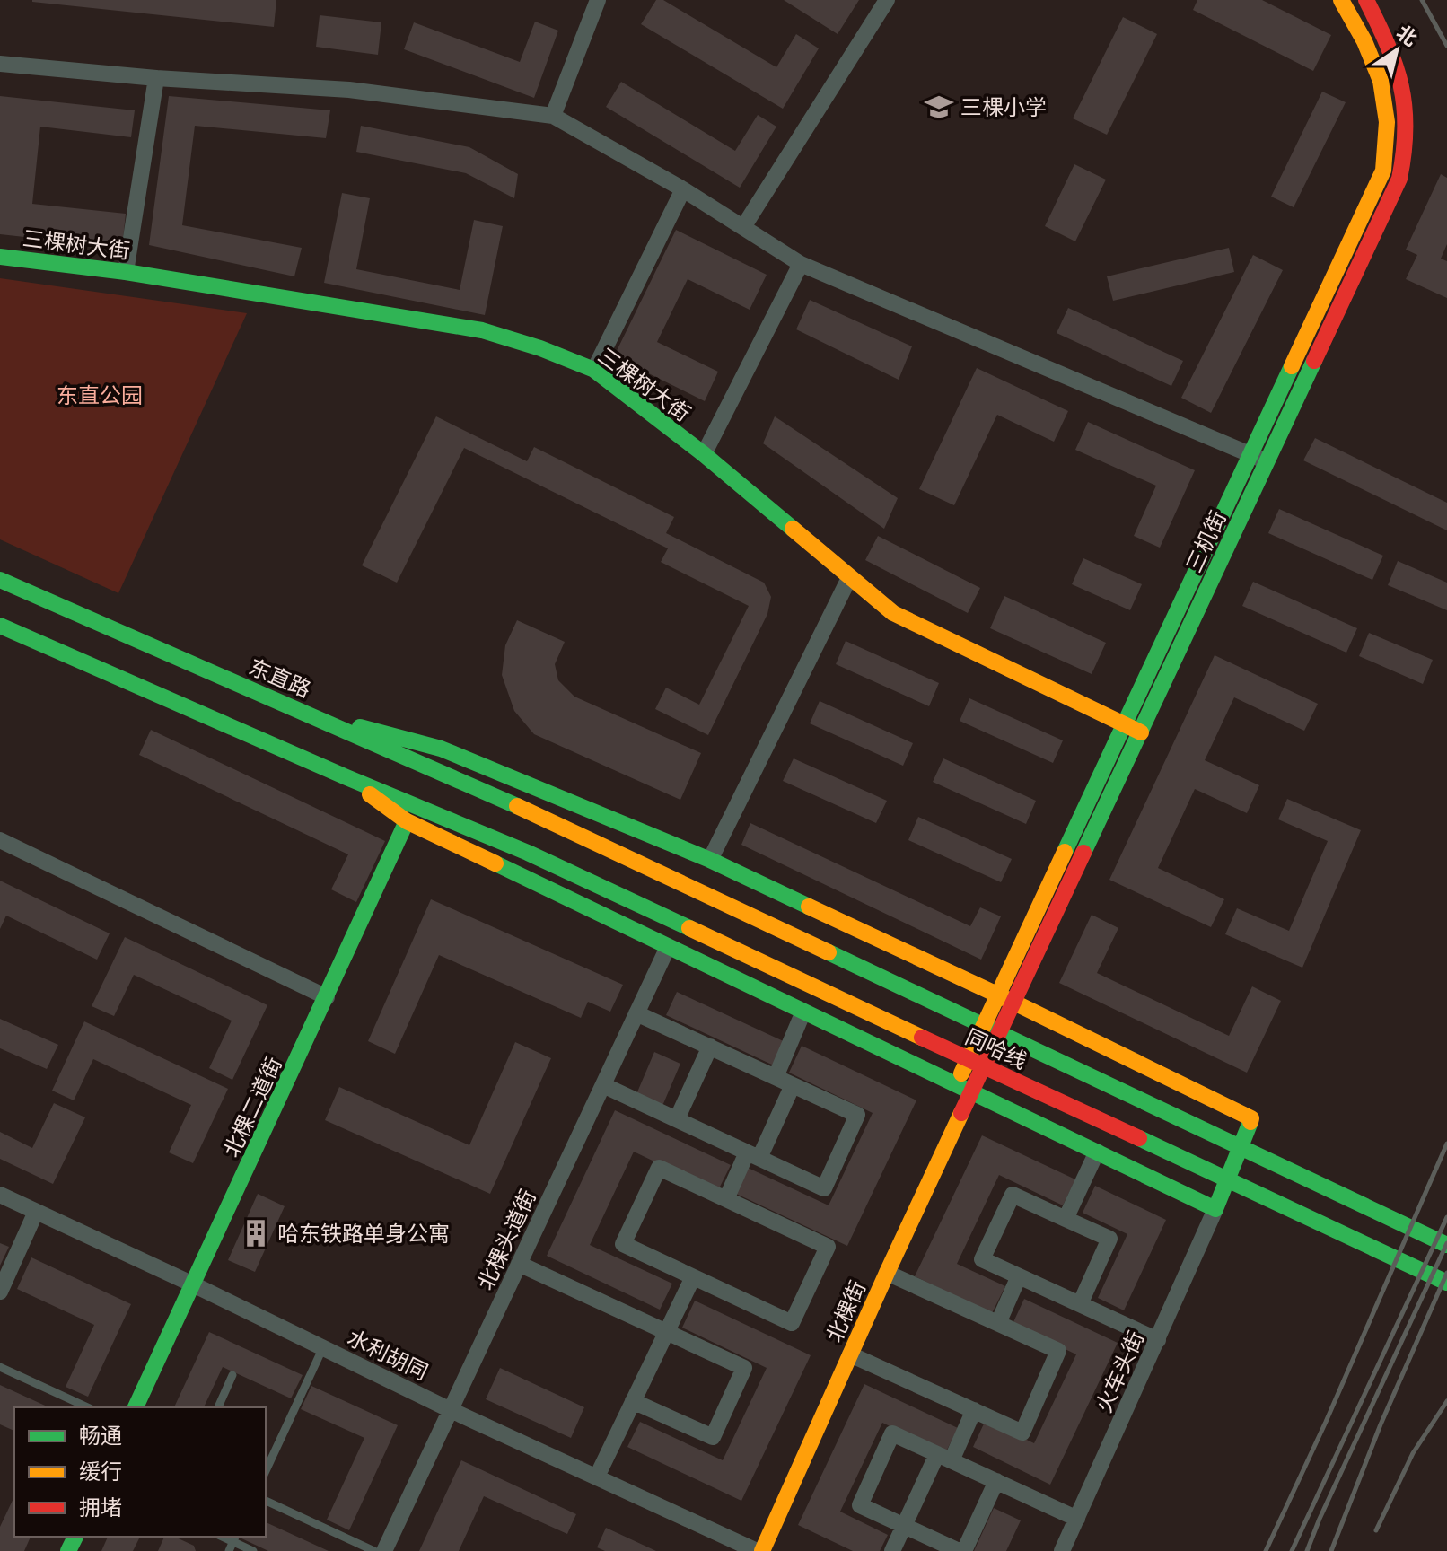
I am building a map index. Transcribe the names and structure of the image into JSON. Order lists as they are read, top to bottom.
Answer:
{
  "streets": {
    "main road": [
      "三棵树大街",
      "三机街",
      "东直路",
      "同哈线",
      "北棵二道街",
      "北棵街"
    ],
    "street": ["北棵头道街", "水利胡同", "火车头街"]
  },
  "crossings": [
    ["三棵树大街", "三机街"],
    ["三机街", "同哈线"],
    ["三机街", "北棵街"],
    ["东直路", "同哈线"],
    ["北棵二道街", "水利胡同"],
    ["北棵头道街", "水利胡同"]
  ],
  "parks": ["东直公园"],
  "places": {
    "school or university": ["三棵小学"],
    "building": ["哈东铁路单身公寓"]
  },
  "legend": ["畅通", "缓行", "拥堵"],
  "north": "top right"
}
